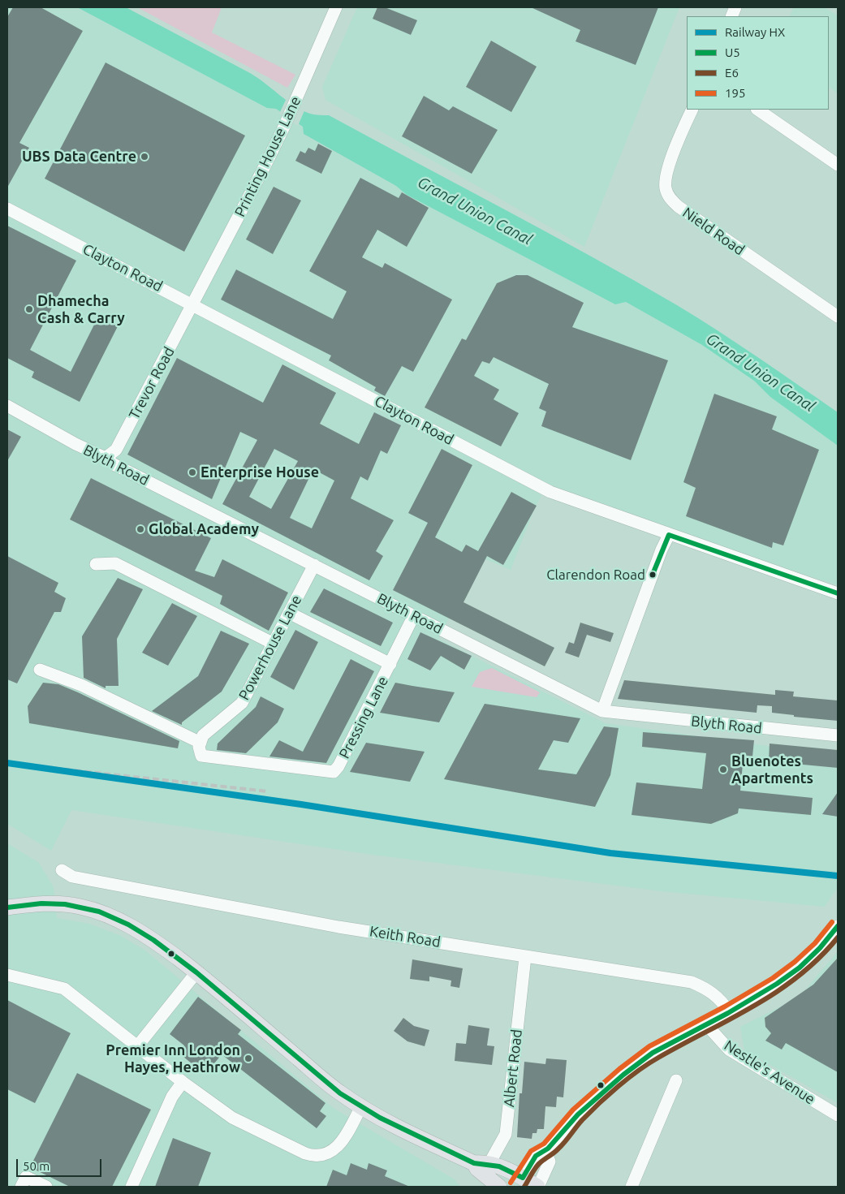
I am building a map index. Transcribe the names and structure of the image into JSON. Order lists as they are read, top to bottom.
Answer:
{
  "streets": {
    "street": [
      "Printing House Lane",
      "Nield Road",
      "Clayton Road",
      "Trevor Road",
      "Blyth Road",
      "Powerhouse Lane",
      "Pressing Lane",
      "Keith Road",
      "Albert Road",
      "Nestle's Avenue"
    ]
  },
  "crossings": [
    ["Printing House Lane", "Clayton Road"],
    ["Printing House Lane", "Trevor Road"],
    ["Clayton Road", "Trevor Road"],
    ["Trevor Road", "Blyth Road"],
    ["Blyth Road", "Powerhouse Lane"],
    ["Blyth Road", "Pressing Lane"],
    ["Powerhouse Lane", "Pressing Lane"],
    ["Keith Road", "Albert Road"]
  ],
  "water": ["Grand Union Canal"],
  "places": [
    "UBS Data Centre",
    "Dhamecha Cash & Carry",
    "Enterprise House",
    "Global Academy",
    "Clarendon Road",
    "Bluenotes Apartments",
    "Premier Inn London Hayes, Heathrow"
  ],
  "lines": [
    "transit line U5",
    "rail line HX",
    "transit line 195",
    "transit line E6"
  ],
  "legend": [
    "Railway HX",
    "U5",
    "E6",
    "195"
  ],
  "scale_bar": "50 m"
}
